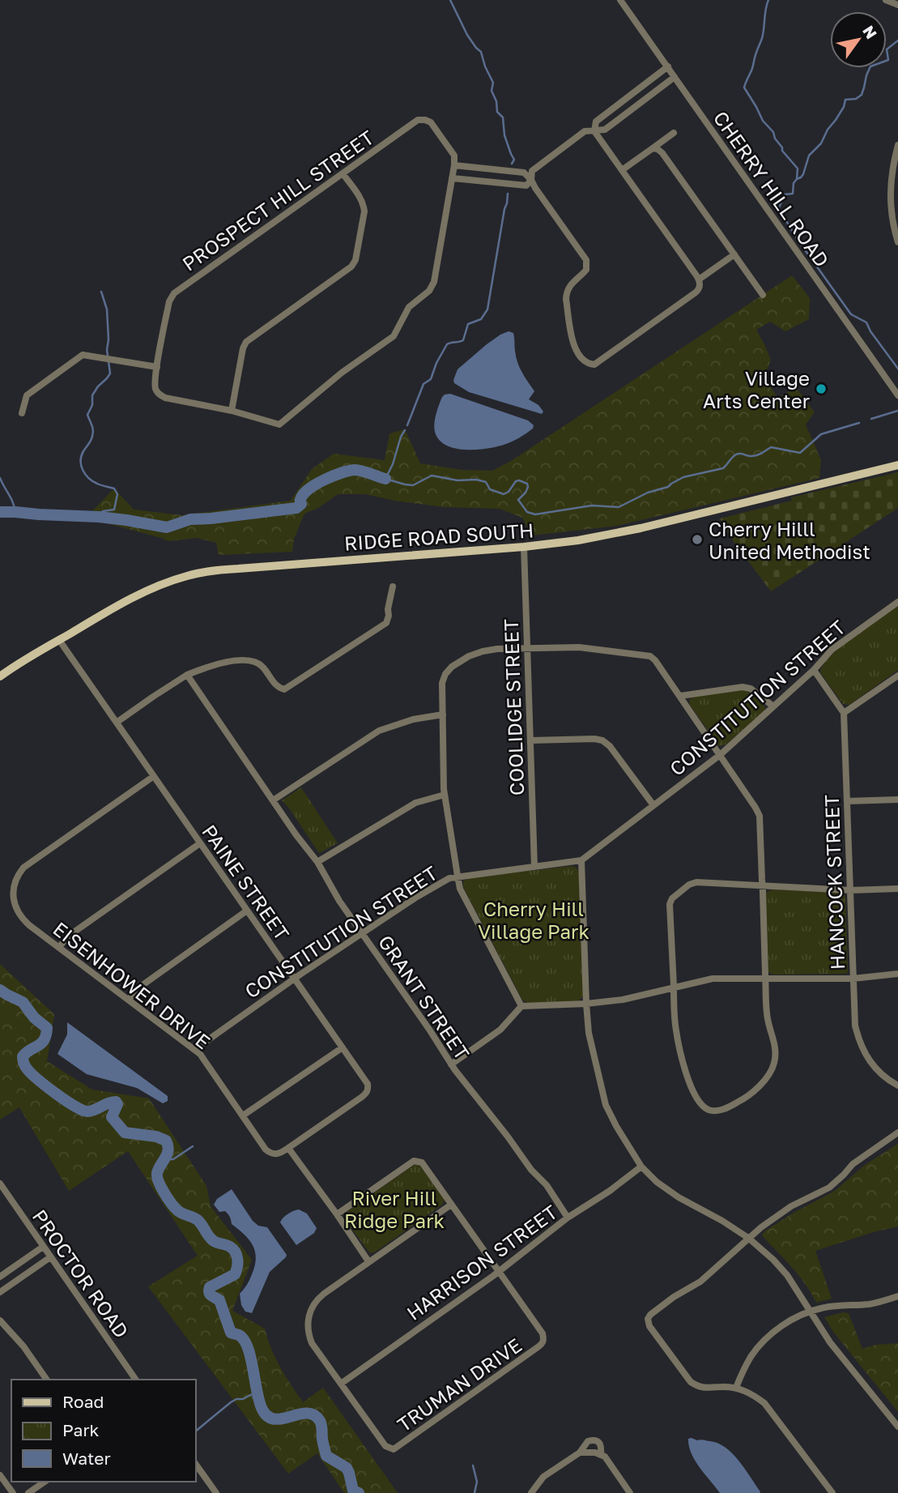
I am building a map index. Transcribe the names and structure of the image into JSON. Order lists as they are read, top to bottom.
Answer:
{
  "streets": {
    "main road": ["RIDGE ROAD SOUTH"],
    "street": [
      "CHERRY HILL ROAD",
      "PROSPECT HILL STREET",
      "CONSTITUTION STREET",
      "COOLIDGE STREET",
      "PAINE STREET",
      "HANCOCK STREET",
      "EISENHOWER DRIVE",
      "GRANT STREET",
      "HARRISON STREET",
      "PROCTOR ROAD",
      "TRUMAN DRIVE"
    ]
  },
  "crossings": [
    ["RIDGE ROAD SOUTH", "COOLIDGE STREET"],
    ["RIDGE ROAD SOUTH", "PAINE STREET"],
    ["CONSTITUTION STREET", "COOLIDGE STREET"],
    ["CONSTITUTION STREET", "PAINE STREET"],
    ["CONSTITUTION STREET", "EISENHOWER DRIVE"],
    ["CONSTITUTION STREET", "GRANT STREET"],
    ["PAINE STREET", "EISENHOWER DRIVE"],
    ["GRANT STREET", "HARRISON STREET"],
    ["HARRISON STREET", "TRUMAN DRIVE"]
  ],
  "parks": ["Cherry Hill Village Park", "River Hill Ridge Park"],
  "places": ["Village Arts Center", "Cherry Hilll United Methodist"],
  "legend": ["Road", "Park", "Water"],
  "north": "top right"
}
